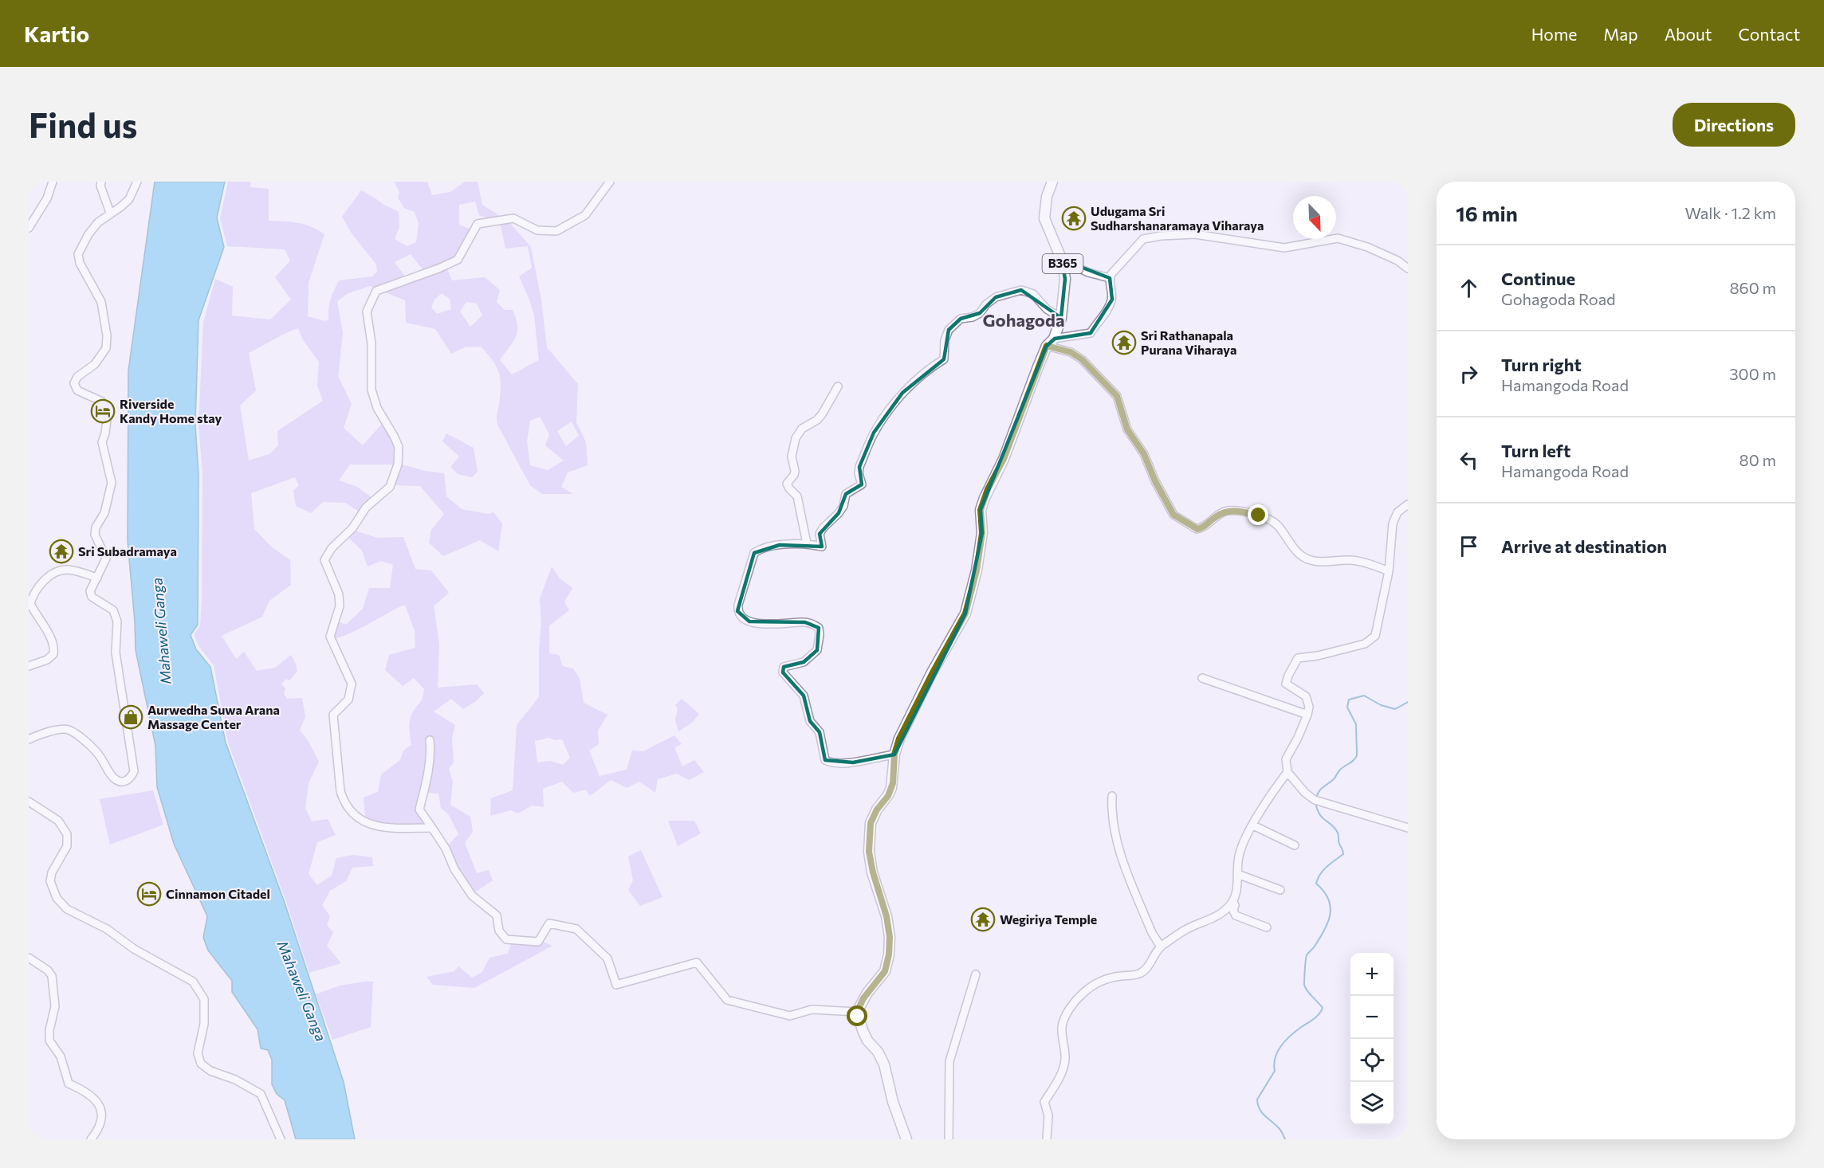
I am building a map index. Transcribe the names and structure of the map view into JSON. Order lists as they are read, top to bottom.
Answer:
{
  "streets": {
    "main road": ["B365"]
  },
  "districts": ["Gohagoda"],
  "water": ["Mahaweli Ganga"],
  "places": {
    "temple": [
      "Udugama Sri Sudharshanaramaya Viharaya",
      "Sri Rathanapala Purana Viharaya",
      "Sri Subadramaya",
      "Wegiriya Temple"
    ],
    "hotel": ["Riverside Kandy Home stay", "Cinnamon Citadel"],
    "shop": ["Aurwedha Suwa Arana Massage Center"]
  },
  "north": "bottom right",
  "page": {
    "header": "Kartio",
    "nav": [
      "Home",
      "Map",
      "About",
      "Contact"
    ],
    "buttons": "Directions",
    "title": "Find us",
    "heading": ["16 min", "Walk · 1.2 km"],
    "list": [
      ["Continue", "Gohagoda Road", "860 m"],
      ["Turn right", "Hamangoda Road", "300 m"],
      ["Turn left", "Hamangoda Road", "80 m"],
      "Arrive at destination"
    ],
    "map_buttons": ["+", "−"]
  }
}
